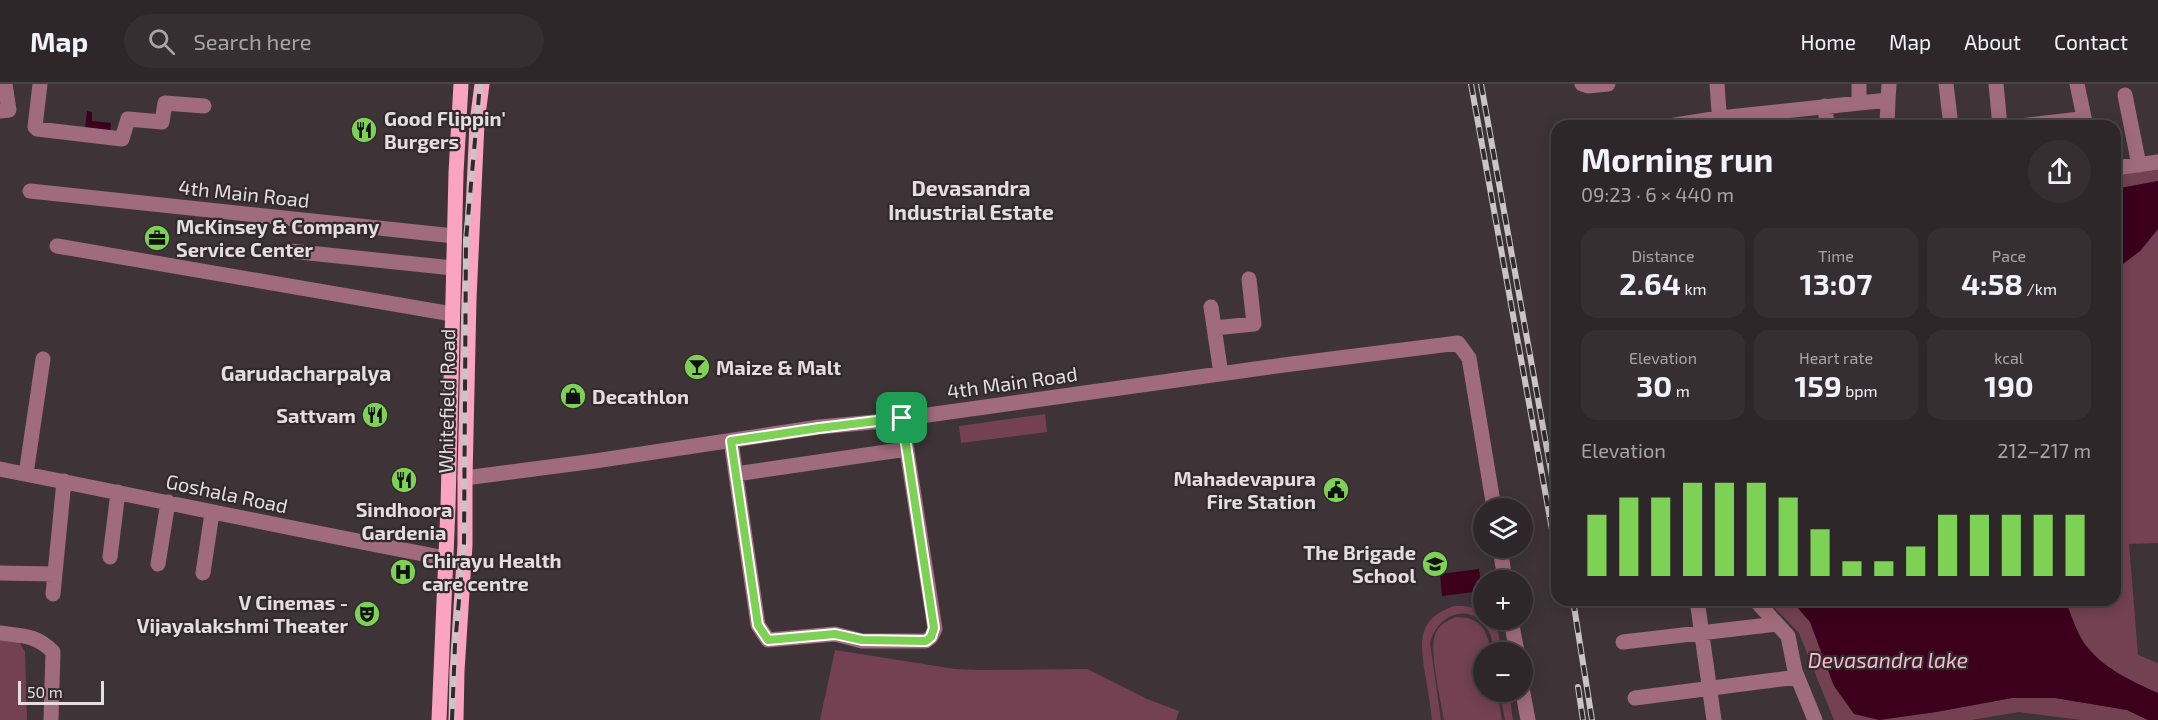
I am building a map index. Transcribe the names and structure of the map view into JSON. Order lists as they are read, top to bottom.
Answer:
{
  "streets": {
    "main road": ["Whitefield Road"],
    "street": ["4th Main Road", "Goshala Road"]
  },
  "crossings": [
    ["4th Main Road", "Whitefield Road"],
    ["Whitefield Road", "Goshala Road"]
  ],
  "districts": ["Devasandra Industrial Estate", "Garudacharpalya"],
  "water": ["Devasandra lake"],
  "places": {
    "restaurant": ["Good Flippin' Burgers", "Sattvam", "Sindhoora Gardenia"],
    "office": ["McKinsey & Company Service Center"],
    "bar": ["Maize & Malt"],
    "shop": ["Decathlon"],
    "public building": ["Mahadevapura Fire Station"],
    "school or university": ["The Brigade School"],
    "hospital": ["Chirayu Health care centre"],
    "theatre": ["V Cinemas - Vijayalakshmi Theater"]
  },
  "scale_bar": "50 m",
  "page": {
    "header": "Map",
    "search": "Search here",
    "nav": [
      "Home",
      "Map",
      "About",
      "Contact"
    ],
    "heading": ["Morning run", "09:23 · 6 × 440 m"],
    "stats": [
      ["Distance", "2.64 km"],
      ["Time", "13:07"],
      ["Pace", "4:58 /km"],
      ["Elevation", "30 m"],
      ["Heart rate", "159 bpm"],
      ["kcal", "190"]
    ],
    "chart": ["Elevation", "212–217 m"],
    "map_buttons": ["+", "−"],
    "scale": "50 m"
  }
}
